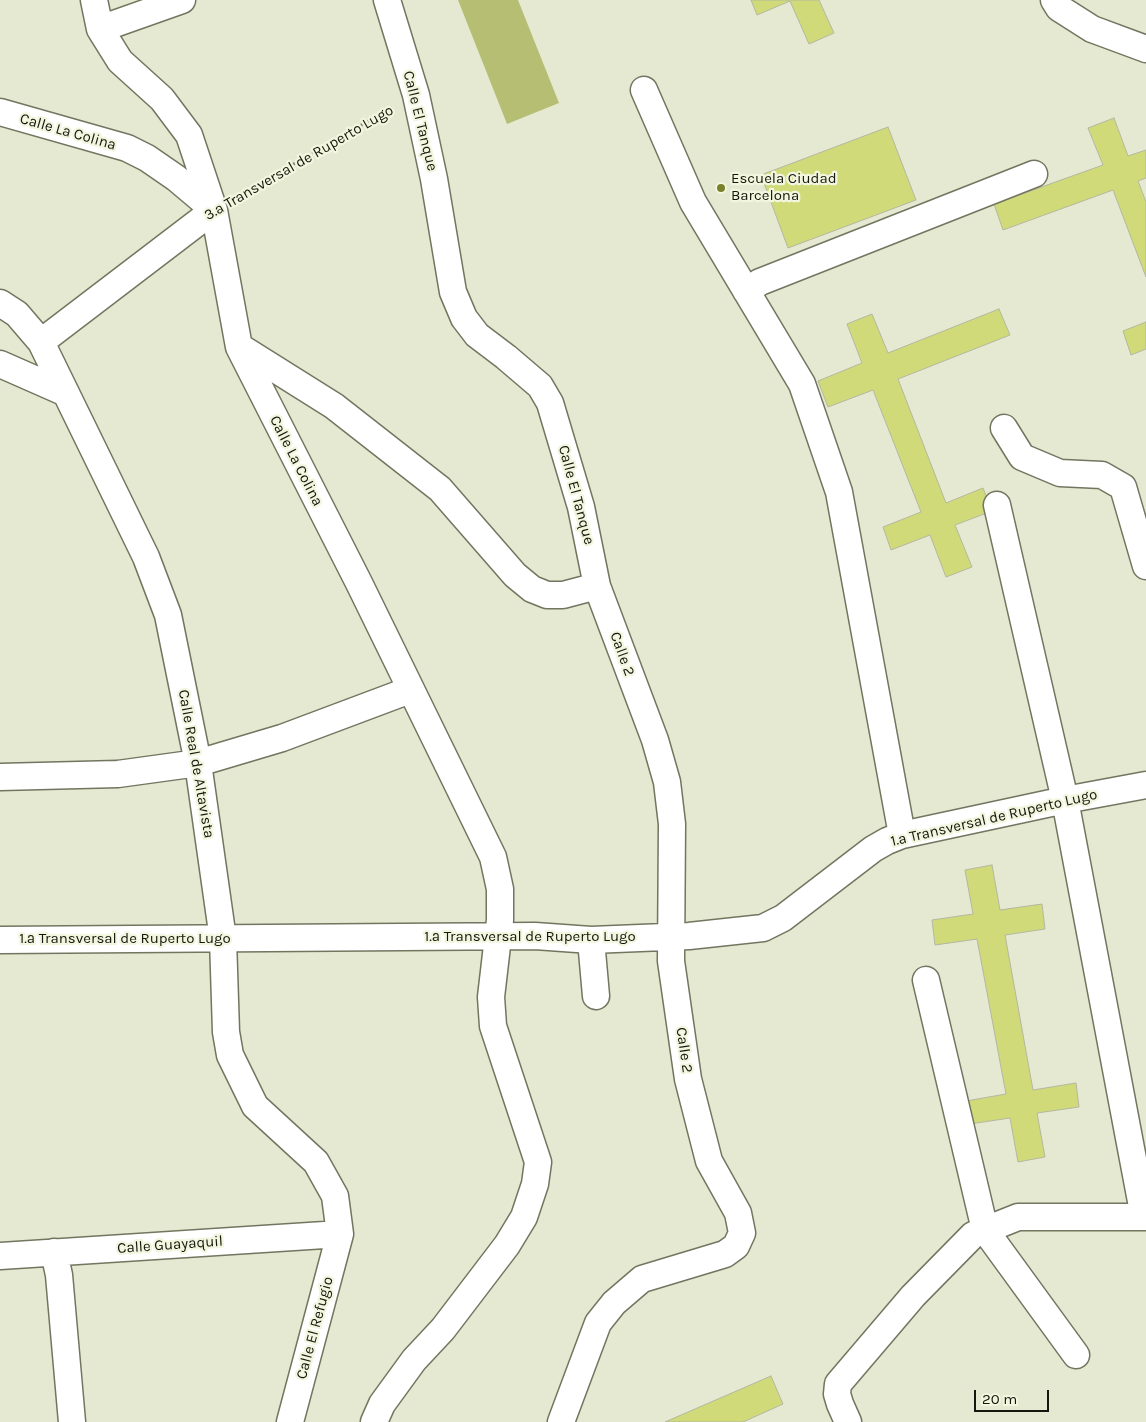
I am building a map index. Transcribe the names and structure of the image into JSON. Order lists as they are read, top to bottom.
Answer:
{
  "streets": {
    "street": [
      "Calle El Tanque",
      "Calle La Colina",
      "3.ª Transversal de Ruperto Lugo",
      "Calle 2",
      "Calle Real de Altavista",
      "1.ª Transversal de Ruperto Lugo",
      "Calle Guayaquil",
      "Calle El Refugio"
    ]
  },
  "crossings": [
    ["Calle El Tanque", "3.ª Transversal de Ruperto Lugo"],
    ["Calle El Tanque", "Calle 2"],
    ["Calle La Colina", "3.ª Transversal de Ruperto Lugo"],
    ["Calle La Colina", "1.ª Transversal de Ruperto Lugo"],
    ["3.ª Transversal de Ruperto Lugo", "Calle Real de Altavista"],
    ["Calle 2", "1.ª Transversal de Ruperto Lugo"],
    ["Calle Real de Altavista", "1.ª Transversal de Ruperto Lugo"],
    ["Calle Real de Altavista", "Calle Guayaquil"],
    ["Calle Real de Altavista", "Calle El Refugio"],
    ["Calle Guayaquil", "Calle El Refugio"]
  ],
  "places": ["Escuela Ciudad Barcelona"],
  "scale_bar": "20 m"
}
